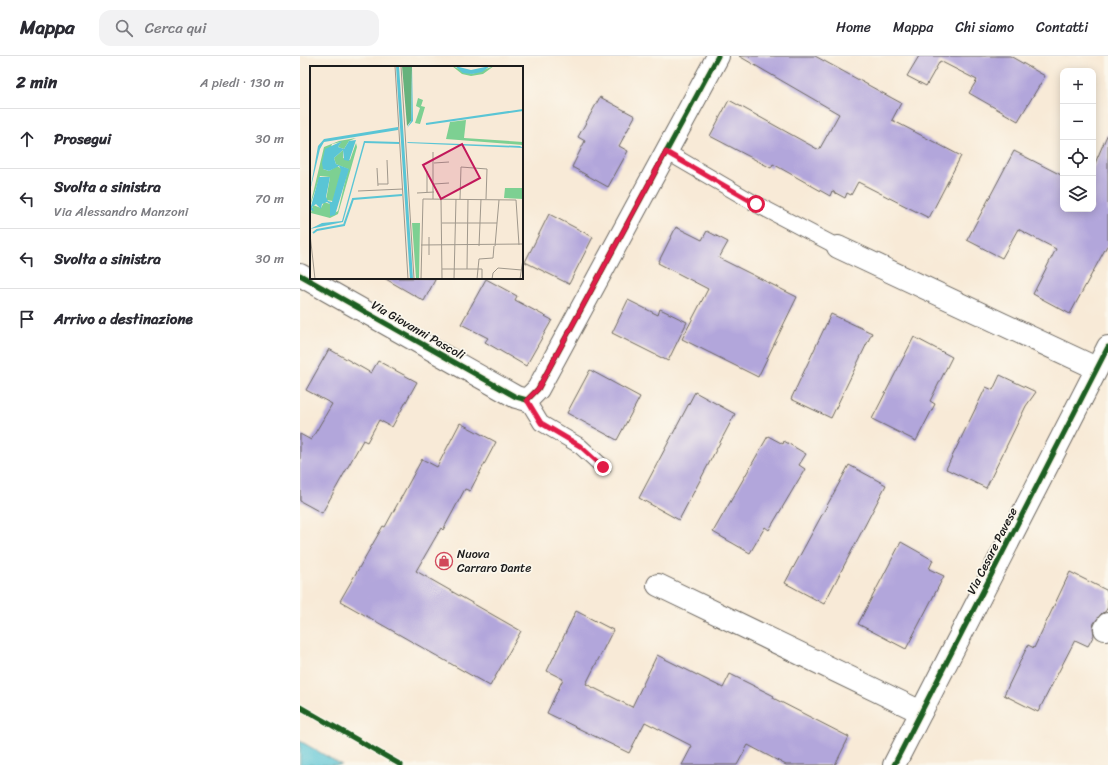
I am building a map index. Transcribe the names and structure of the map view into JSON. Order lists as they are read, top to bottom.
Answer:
{
  "streets": {
    "street": ["Via Giovanni Pascoli", "Via Cesare Pavese"]
  },
  "places": {
    "shop": ["Nuova Carraro Dante"]
  },
  "page": {
    "header": "Mappa",
    "search": "Cerca qui",
    "nav": [
      "Home",
      "Mappa",
      "Chi siamo",
      "Contatti"
    ],
    "heading": ["2 min", "A piedi · 130 m"],
    "map_buttons": ["+", "−"],
    "list": [
      ["Prosegui", "30 m"],
      ["Svolta a sinistra", "Via Alessandro Manzoni", "70 m"],
      ["Svolta a sinistra", "30 m"],
      "Arrivo a destinazione"
    ]
  }
}
